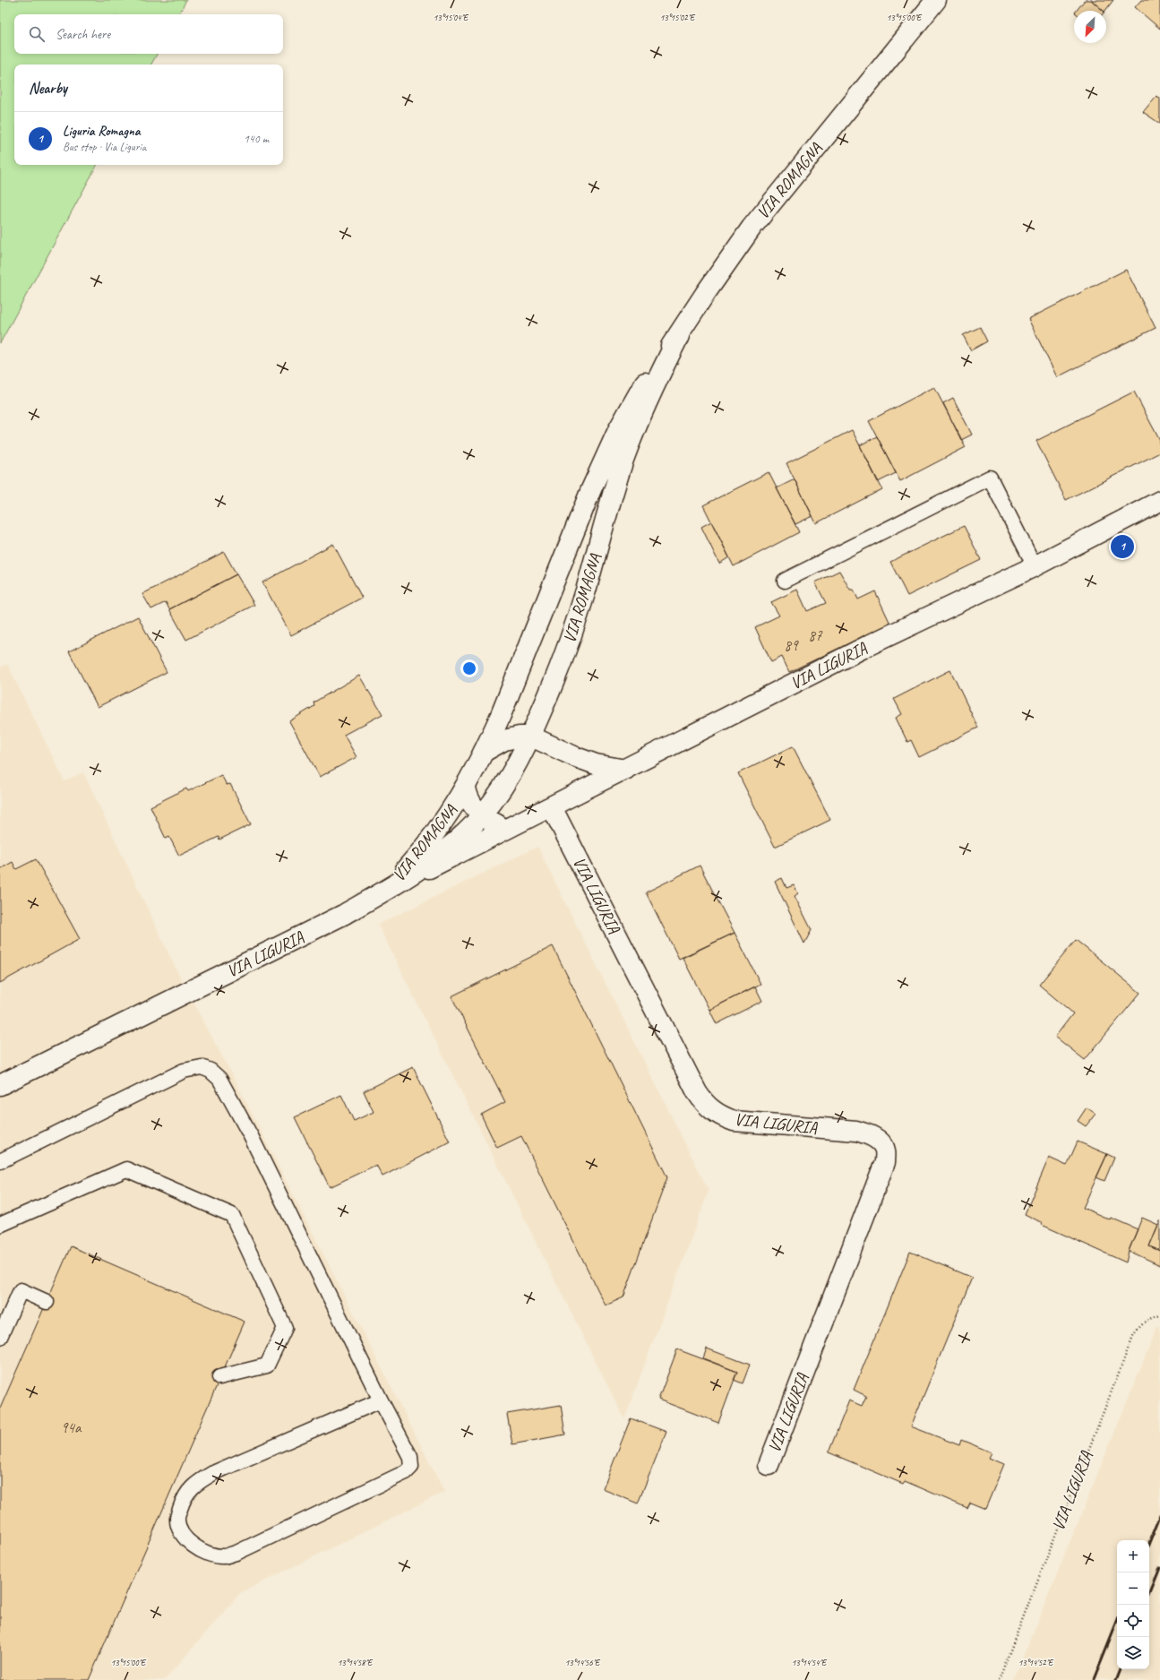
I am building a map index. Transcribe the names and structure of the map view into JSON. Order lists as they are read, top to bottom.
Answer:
{
  "streets": {
    "main road": ["VIA ROMAGNA", "VIA LIGURIA"]
  },
  "crossings": [
    ["VIA ROMAGNA", "VIA LIGURIA"]
  ],
  "house_numbers": ["87", "89", "94a"],
  "north": "bottom left",
  "page": {
    "search": "Search here",
    "heading": "Nearby",
    "list": [
      {
        "mark": "1",
        "name": "Liguria Romagna",
        "note": "Bus stop · Via Liguria",
        "value": "140 m"
      }
    ],
    "pins": "1",
    "map_buttons": ["+", "−"]
  },
  "coordinates": [
    "13°15'04\"E",
    "13°15'02\"E",
    "13°15'00\"E",
    "13°14'58\"E",
    "13°14'56\"E",
    "13°14'54\"E",
    "13°14'52\"E"
  ]
}
